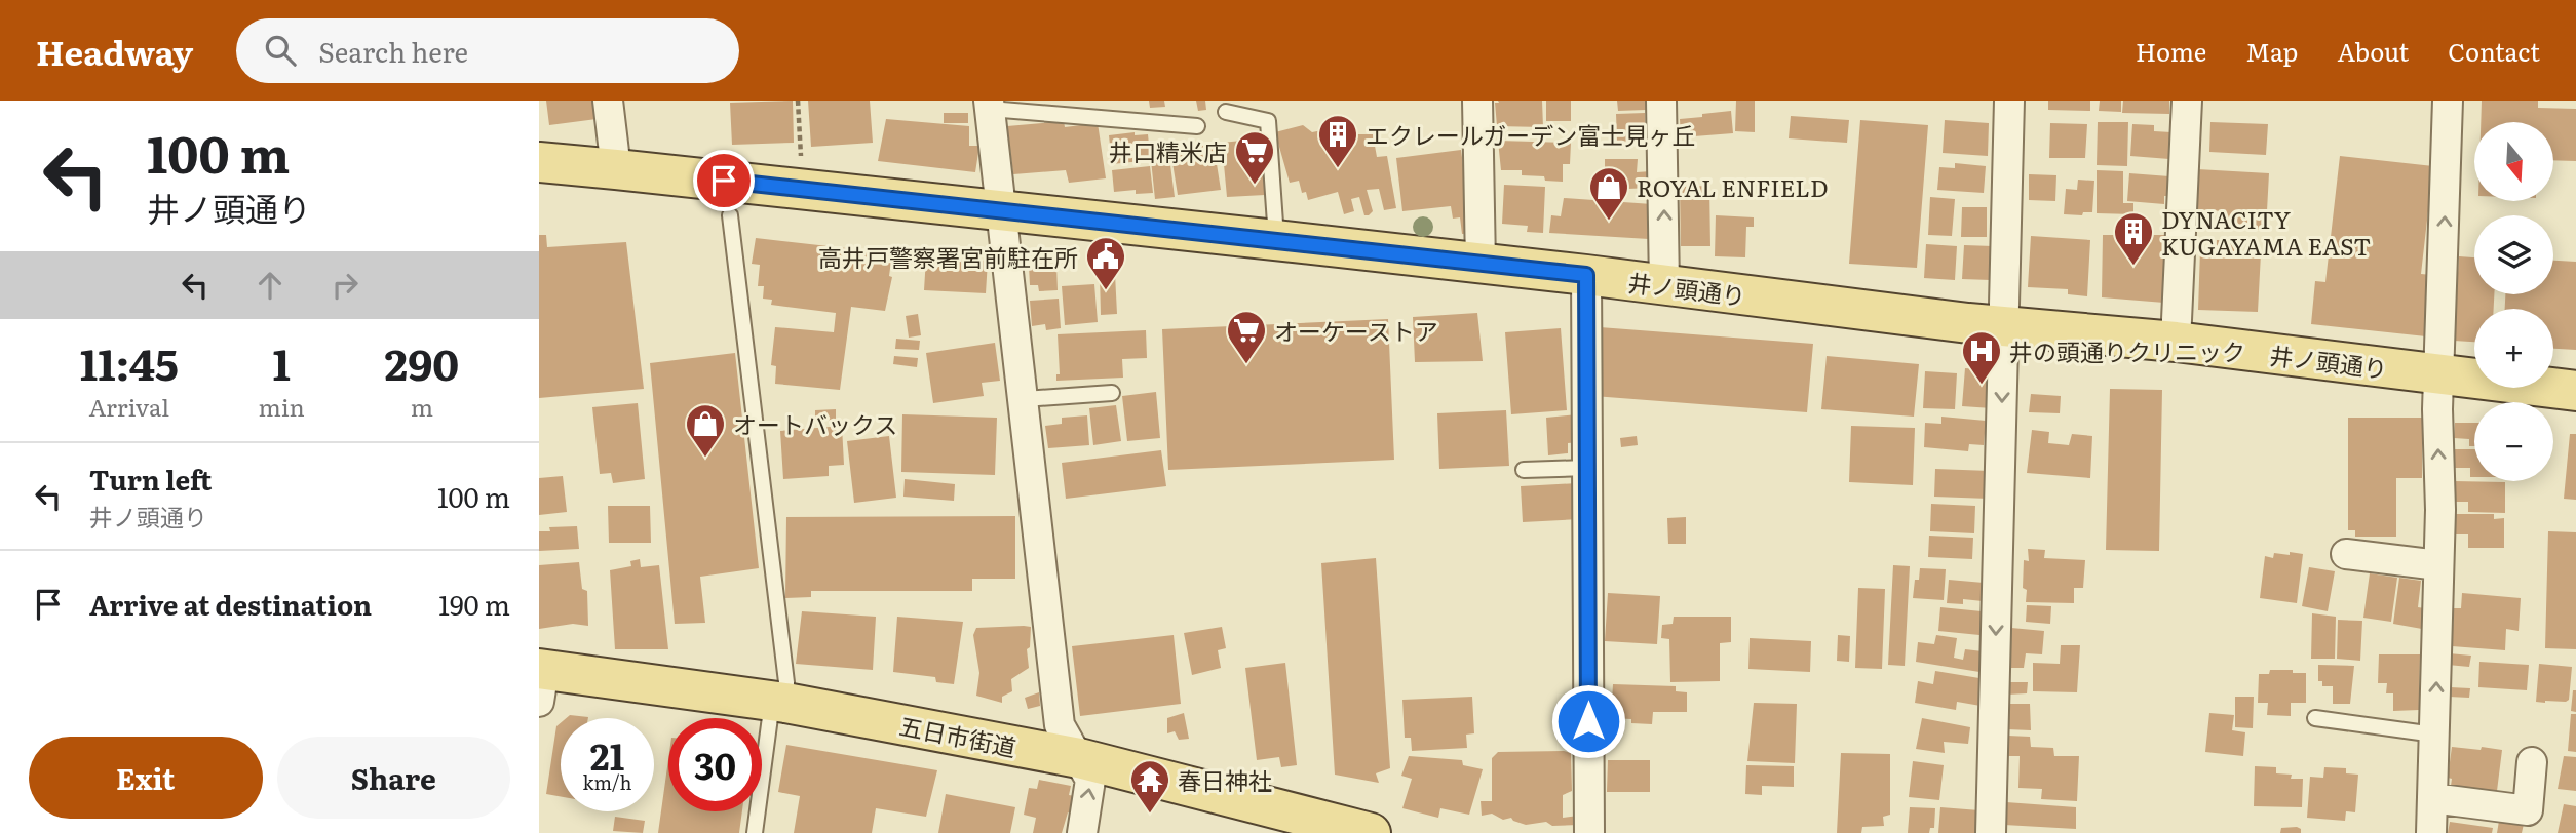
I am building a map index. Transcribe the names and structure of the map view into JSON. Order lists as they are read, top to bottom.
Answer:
{
  "streets": {
    "main road": ["井ノ頭通り", "五日市街道"]
  },
  "places": {
    "building": ["エクレールガーデン富士見ヶ丘", "DYNACITY KUGAYAMA EAST"],
    "supermarket": ["井口精米店", "オーケーストア"],
    "shop": ["ROYAL ENFIELD", "オートバックス"],
    "public building": ["高井戸警察署宮前駐在所"],
    "hospital": ["井の頭通りクリニック"],
    "temple": ["春日神社"]
  },
  "north": "bottom",
  "page": {
    "header": "Headway",
    "search": "Search here",
    "nav": [
      "Home",
      "Map",
      "About",
      "Contact"
    ],
    "turn": ["100 m", "井ノ頭通り"],
    "map_buttons": ["+", "−"],
    "eta": [
      "11:45",
      "Arrival",
      "1",
      "min",
      "290",
      "m"
    ],
    "list": [
      {
        "name": "Turn left",
        "note": "井ノ頭通り",
        "value": "100 m"
      },
      {
        "name": "Arrive at destination",
        "value": "190 m"
      }
    ],
    "speed": "21 km/h",
    "limit": "30",
    "buttons": ["Exit", "Share"]
  }
}
